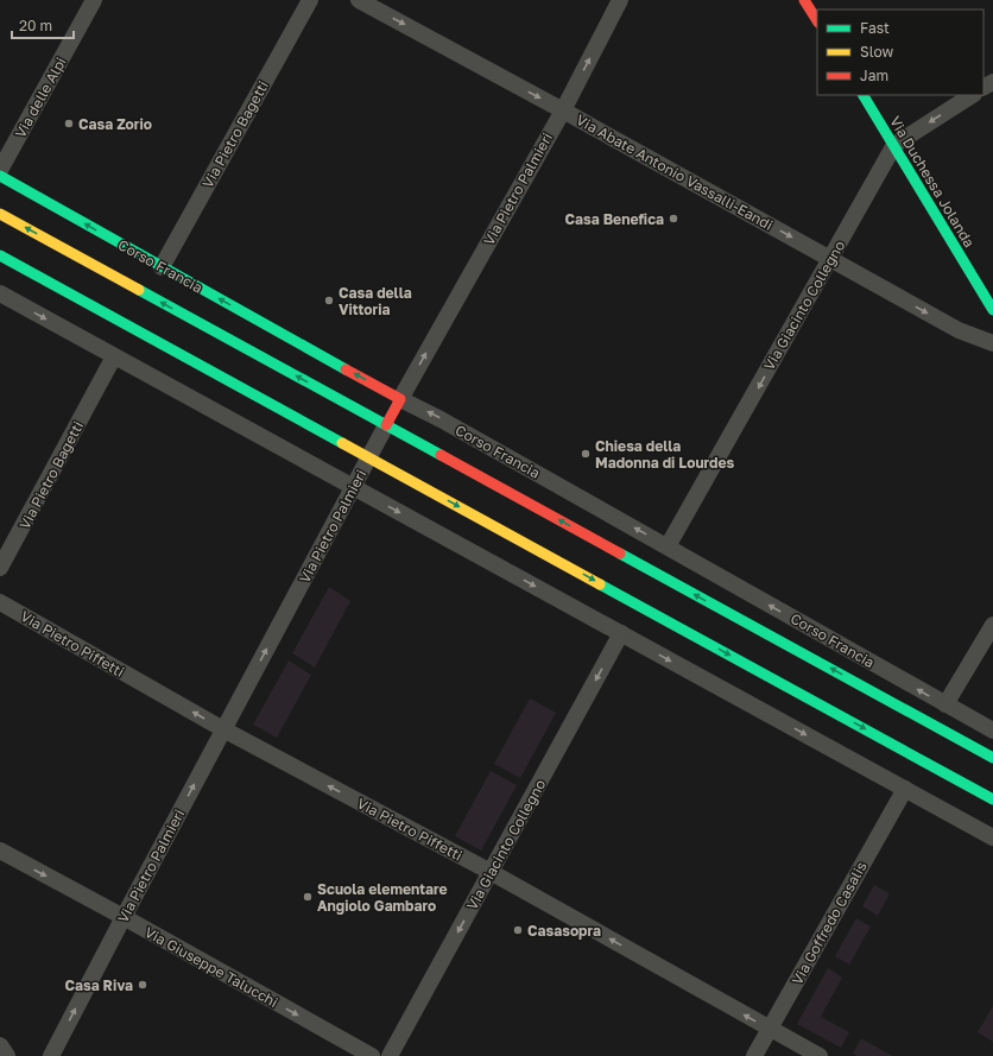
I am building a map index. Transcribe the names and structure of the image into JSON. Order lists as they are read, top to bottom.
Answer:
{
  "streets": {
    "main road": ["Via Duchessa Jolanda", "Via Pietro Palmieri", "Corso Francia"],
    "street": [
      "Via delle Alpi",
      "Via Pietro Bagetti",
      "Via Abate Antonio Vassalli-Eandi",
      "Via Giacinto Collegno",
      "Via Pietro Piffetti",
      "Via Goffredo Casalis",
      "Via Giuseppe Talucchi"
    ]
  },
  "crossings": [
    ["Via Pietro Bagetti", "Corso Francia"],
    ["Via Abate Antonio Vassalli-Eandi", "Via Pietro Palmieri"],
    ["Via Abate Antonio Vassalli-Eandi", "Via Giacinto Collegno"],
    ["Via Duchessa Jolanda", "Via Giacinto Collegno"],
    ["Via Pietro Palmieri", "Corso Francia"],
    ["Via Pietro Palmieri", "Via Pietro Piffetti"],
    ["Via Pietro Palmieri", "Via Giuseppe Talucchi"],
    ["Corso Francia", "Via Giacinto Collegno"],
    ["Via Giacinto Collegno", "Via Pietro Piffetti"],
    ["Via Pietro Piffetti", "Via Goffredo Casalis"]
  ],
  "one_way": [
    "Via Abate Antonio Vassalli-Eandi",
    "Via Pietro Palmieri",
    "Via Giacinto Collegno",
    "Via Pietro Piffetti",
    "Via Giuseppe Talucchi"
  ],
  "places": [
    "Casa Zorio",
    "Casa Benefica",
    "Casa della Vittoria",
    "Chiesa della Madonna di Lourdes",
    "Scuola elementare Angiolo Gambaro",
    "Casasopra",
    "Casa Riva"
  ],
  "legend": ["Fast", "Slow", "Jam"],
  "scale_bar": "20 m"
}
